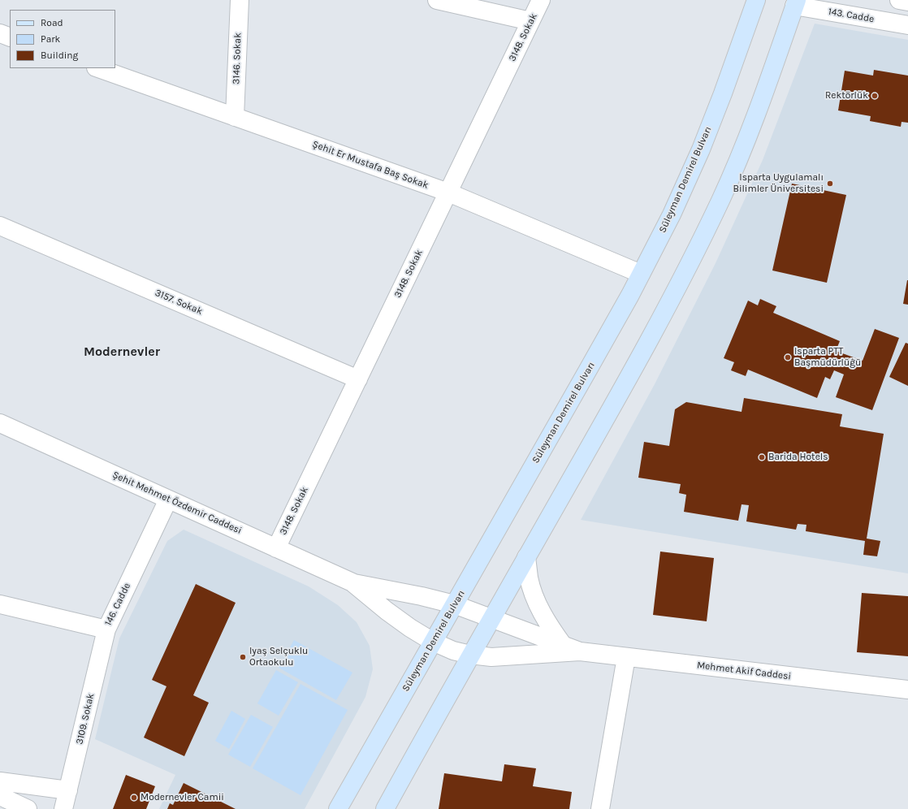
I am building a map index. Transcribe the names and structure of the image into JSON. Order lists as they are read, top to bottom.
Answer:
{
  "streets": {
    "main road": ["Süleyman Demirel Bulvarı"],
    "street": [
      "143. Cadde",
      "3148. Sokak",
      "3146. Sokak",
      "Şehit Er Mustafa Baş Sokak",
      "3157. Sokak",
      "Şehit Mehmet Özdemir Caddesi",
      "146. Cadde",
      "Mehmet Akif Caddesi",
      "3109. Sokak"
    ]
  },
  "crossings": [
    ["3148. Sokak", "Şehit Er Mustafa Baş Sokak"],
    ["3148. Sokak", "3157. Sokak"],
    ["3148. Sokak", "Şehit Mehmet Özdemir Caddesi"],
    ["3146. Sokak", "Şehit Er Mustafa Baş Sokak"],
    ["Şehit Er Mustafa Baş Sokak", "Süleyman Demirel Bulvarı"],
    ["Süleyman Demirel Bulvarı", "Şehit Mehmet Özdemir Caddesi"],
    ["Süleyman Demirel Bulvarı", "Mehmet Akif Caddesi"],
    ["Şehit Mehmet Özdemir Caddesi", "146. Cadde"],
    ["Şehit Mehmet Özdemir Caddesi", "Mehmet Akif Caddesi"],
    ["146. Cadde", "3109. Sokak"]
  ],
  "districts": ["Modernevler"],
  "places": [
    "Rektörlük",
    "Isparta Uygulamalı Bilimler Üniversitesi",
    "Isparta PTT Başmüdürlüğü",
    "Barida Hotels",
    "Iyaş Selçuklu Ortaokulu",
    "Modernevler Camii"
  ],
  "legend": ["Road", "Park", "Building"]
}
